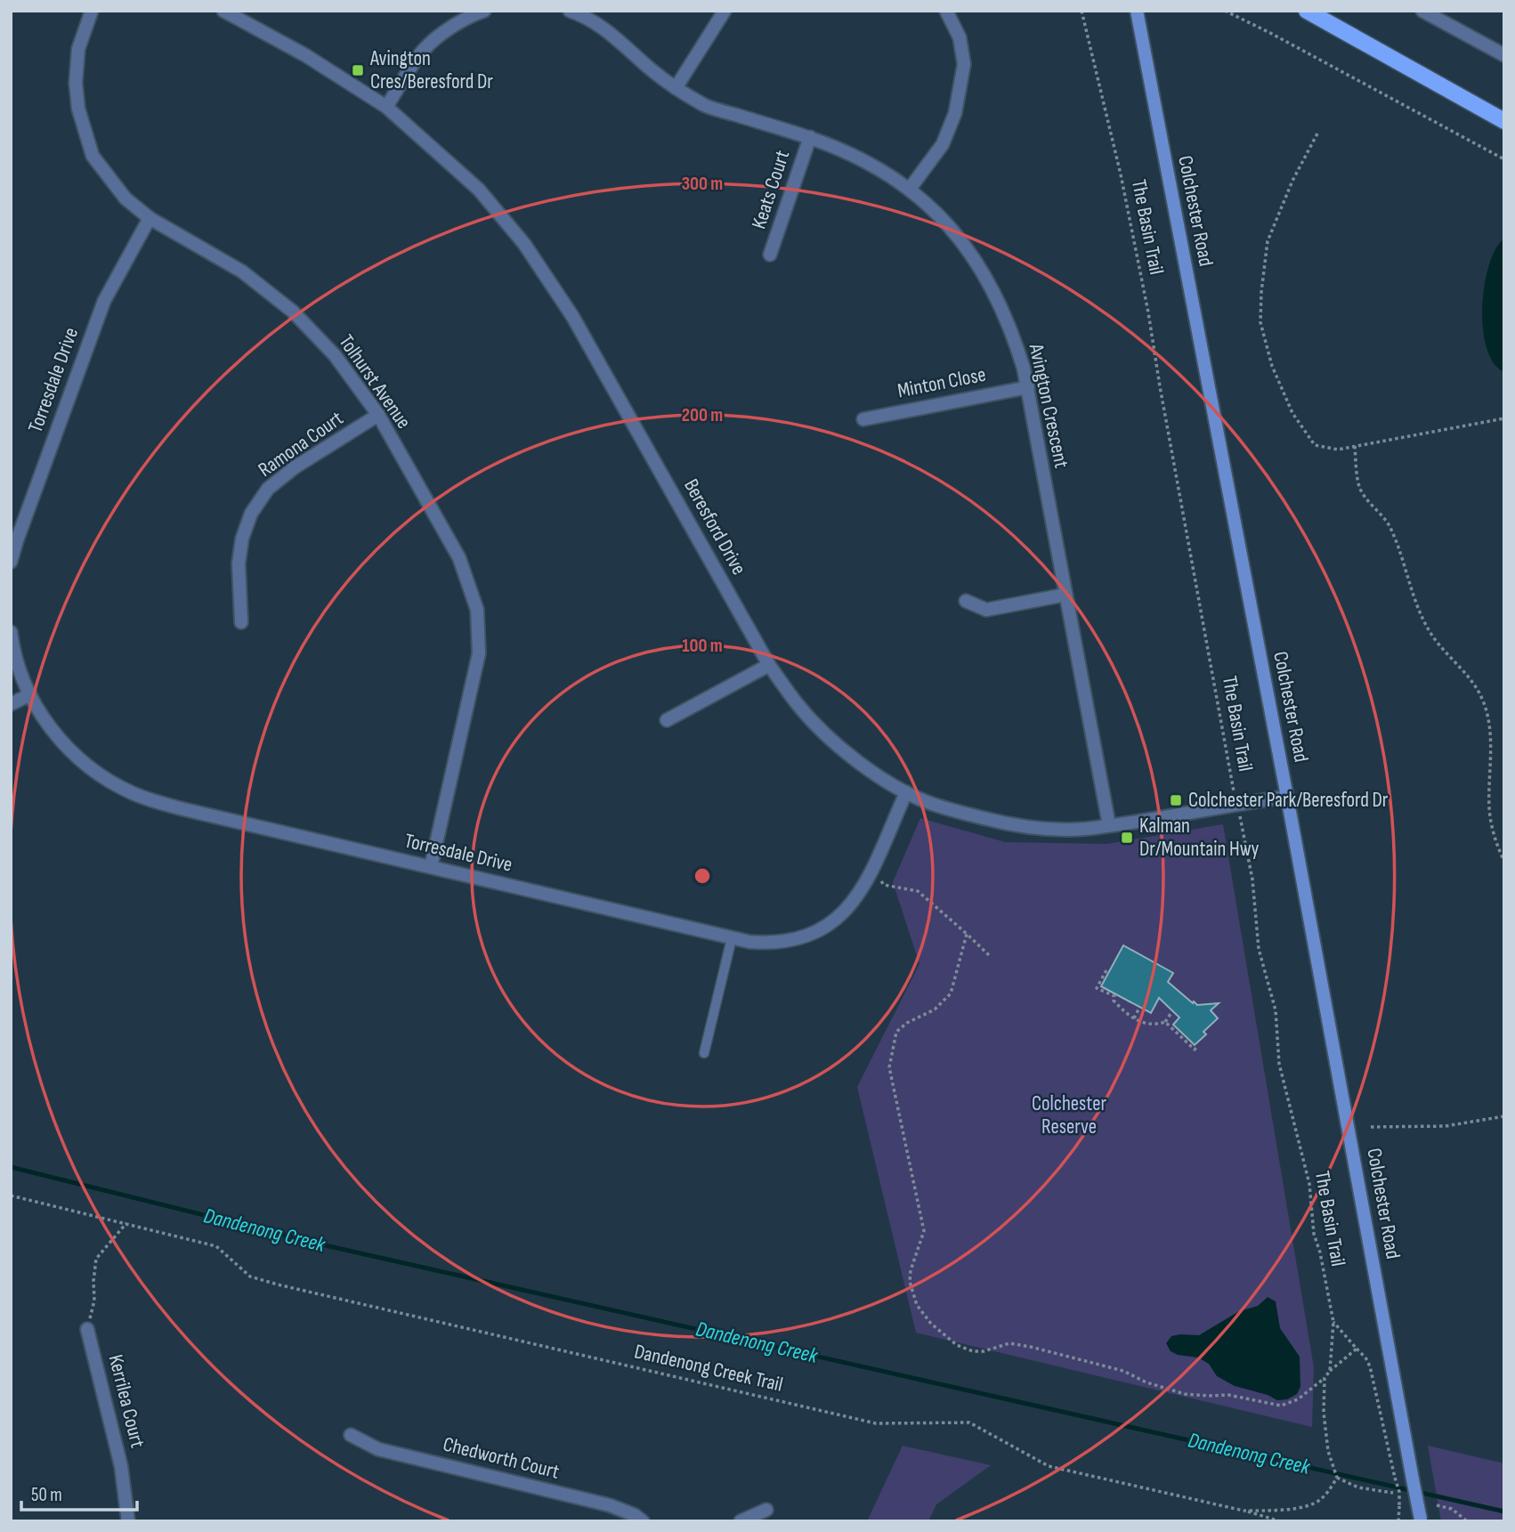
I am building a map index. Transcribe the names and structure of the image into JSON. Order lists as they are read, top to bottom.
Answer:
{
  "streets": {
    "main road": ["Colchester Road"],
    "street": [
      "Keats Court",
      "Torresdale Drive",
      "Tolhurst Avenue",
      "Minton Close",
      "Avington Crescent",
      "Ramona Court",
      "Beresford Drive",
      "Kerrilea Court",
      "Chedworth Court"
    ],
    "path": ["The Basin Trail", "Dandenong Creek Trail"]
  },
  "crossings": [
    ["Keats Court", "Avington Crescent"],
    ["Colchester Road", "Beresford Drive"],
    ["The Basin Trail", "Beresford Drive"],
    ["The Basin Trail", "Dandenong Creek Trail"],
    ["Torresdale Drive", "Tolhurst Avenue"],
    ["Torresdale Drive", "Beresford Drive"],
    ["Tolhurst Avenue", "Ramona Court"],
    ["Minton Close", "Avington Crescent"],
    ["Avington Crescent", "Beresford Drive"]
  ],
  "water": ["Dandenong Creek"],
  "parks": ["Colchester Reserve"],
  "places": {
    "transit": ["Avington Cres/Beresford Dr", "Colchester Park/Beresford Dr", "Kalman Dr/Mountain Hwy"]
  },
  "scale_bar": "50 m",
  "rings": ["300 m", "200 m", "100 m"]
}
